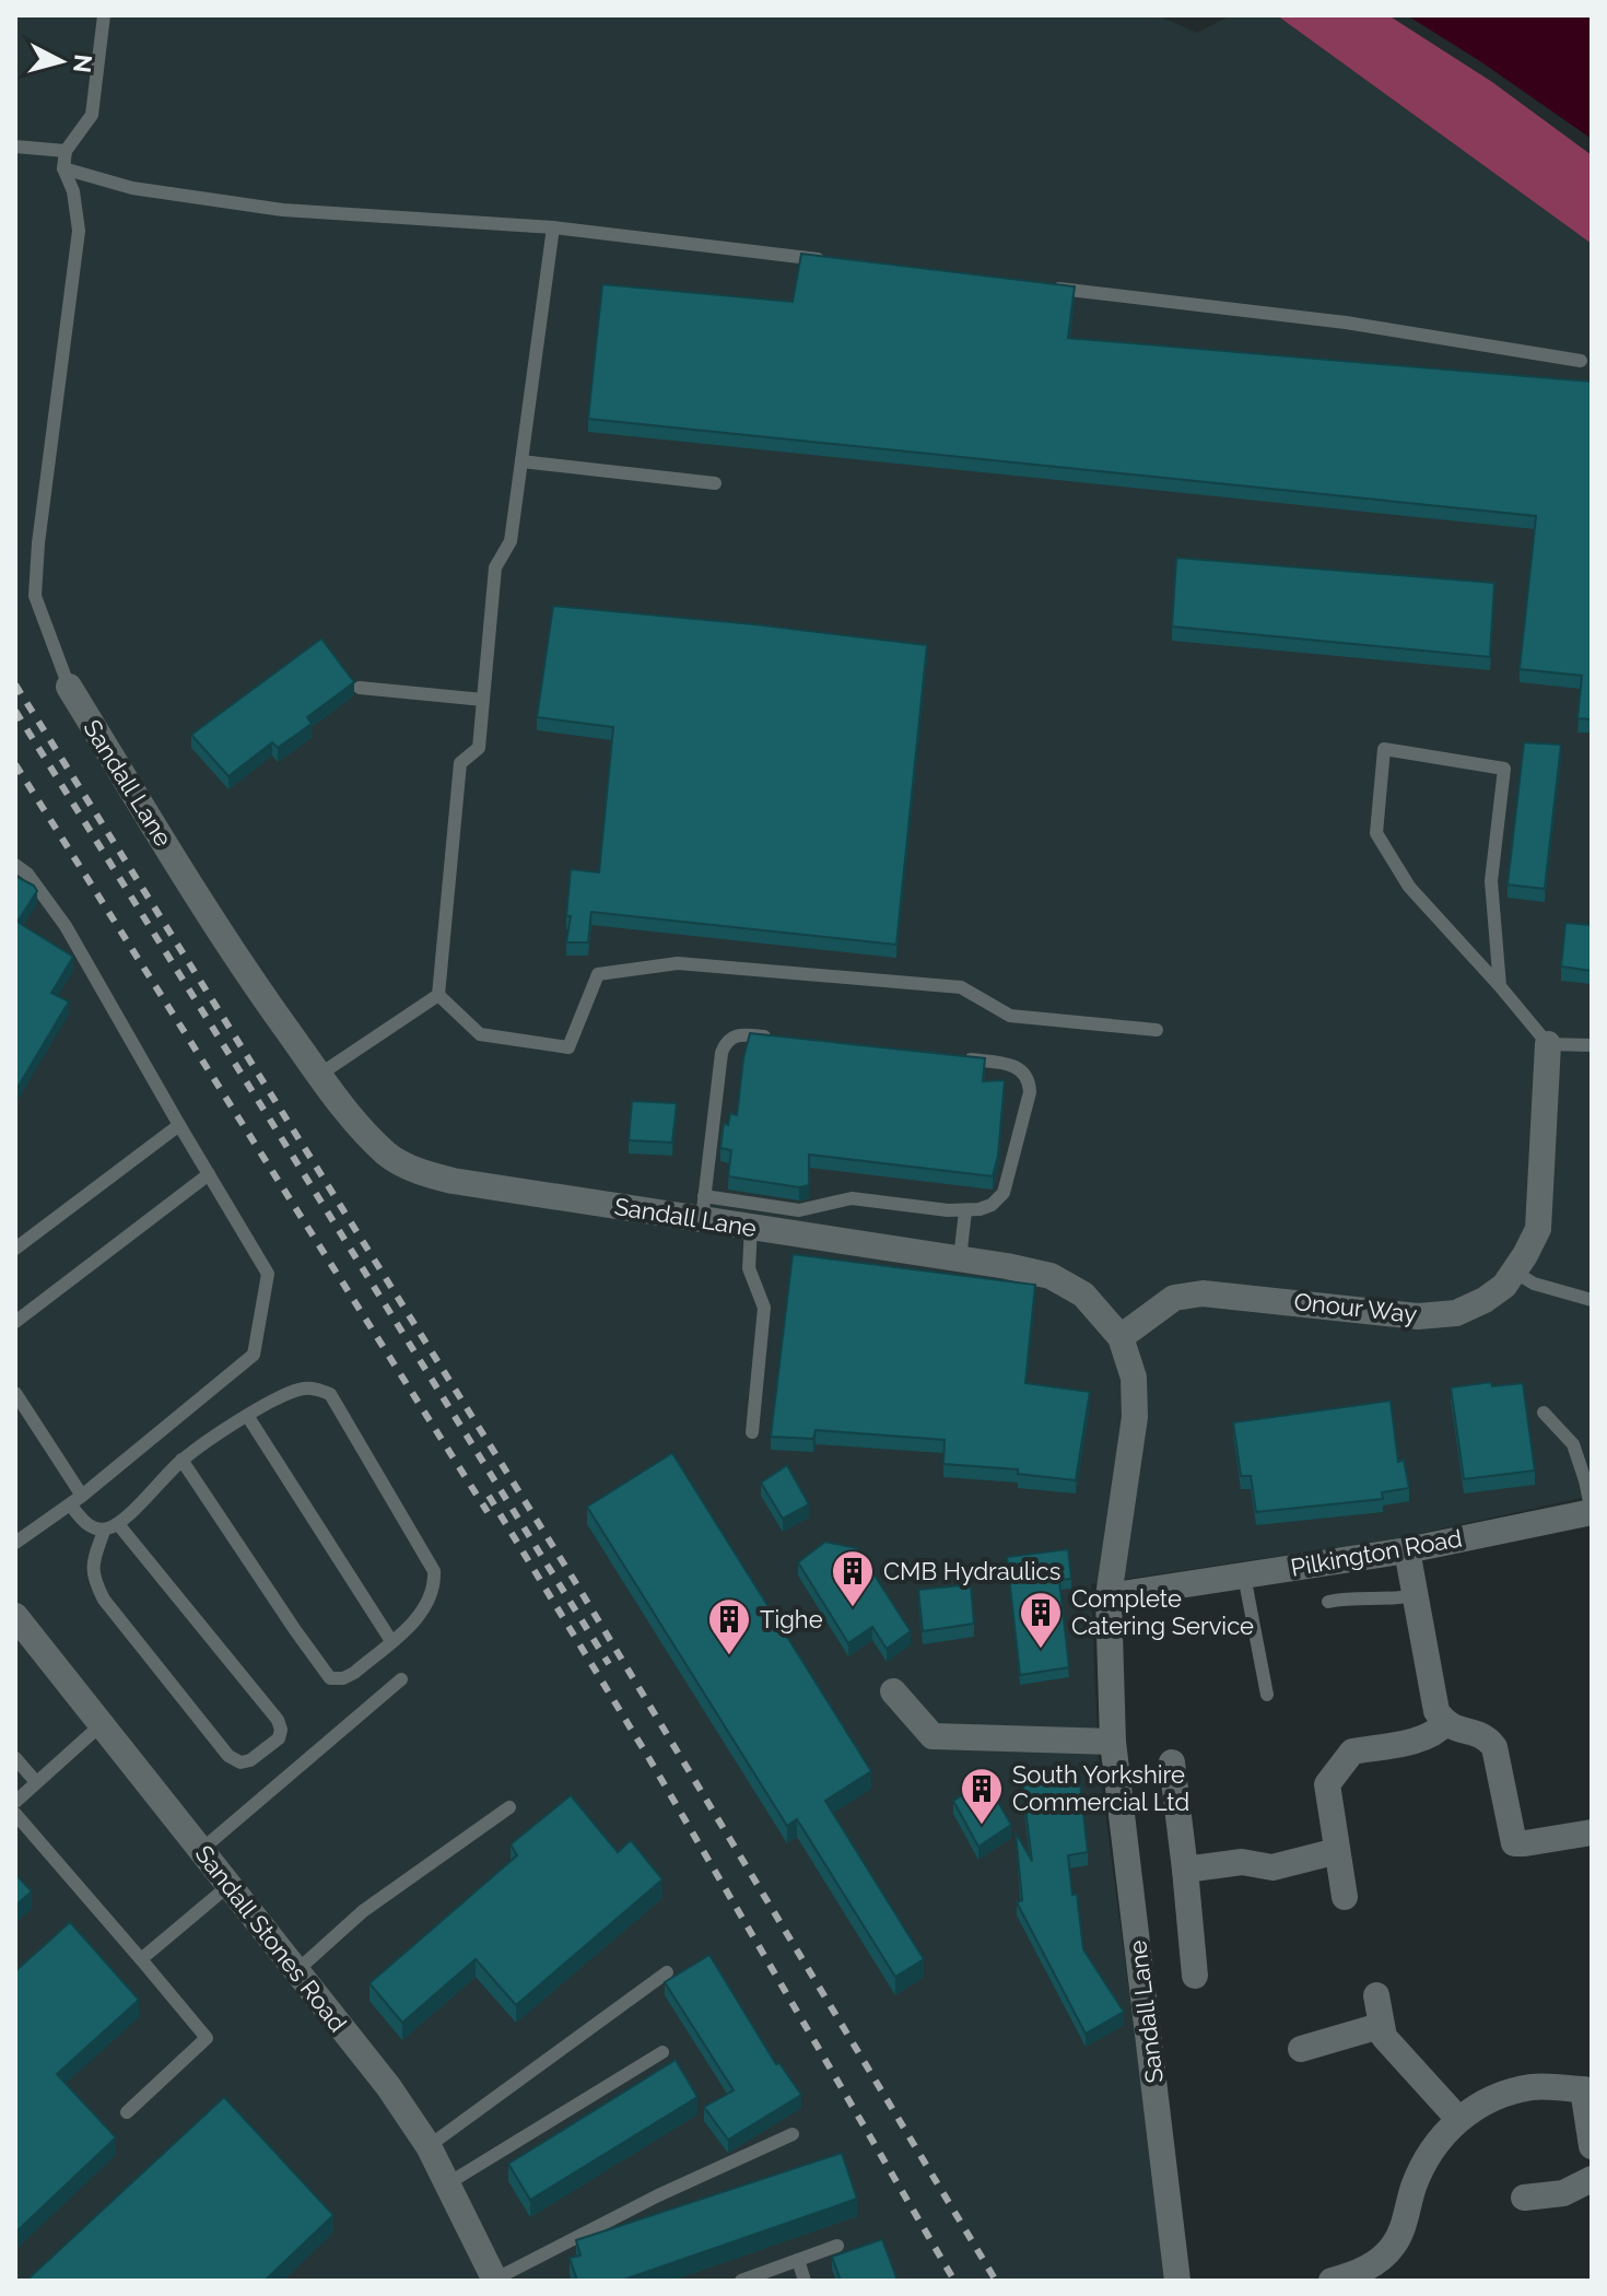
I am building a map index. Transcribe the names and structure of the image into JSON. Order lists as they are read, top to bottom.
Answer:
{
  "streets": {
    "street": [
      "Sandall Lane",
      "Onour Way",
      "Pilkington Road",
      "Sandall Stones Road"
    ]
  },
  "crossings": [
    ["Sandall Lane", "Onour Way"],
    ["Sandall Lane", "Pilkington Road"]
  ],
  "places": {
    "building": [
      "CMB Hydraulics",
      "Complete Catering Service",
      "Tighe",
      "South Yorkshire Commercial Ltd"
    ]
  },
  "north": "right"
}
